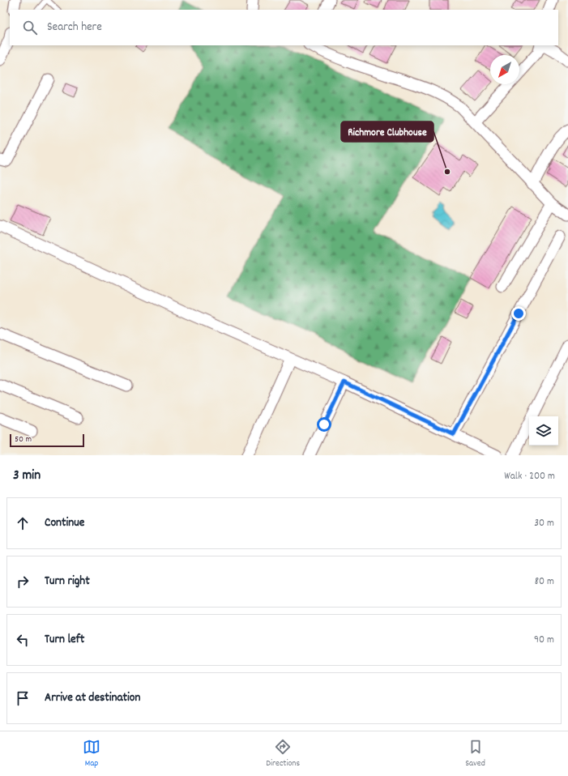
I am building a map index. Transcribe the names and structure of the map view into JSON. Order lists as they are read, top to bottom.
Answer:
{
  "places": ["Richmore Clubhouse"],
  "scale_bar": "50 m",
  "north": "bottom left",
  "page": {
    "search": "Search here",
    "scale": "50 m",
    "heading": ["3 min", "Walk · 200 m"],
    "list": [
      ["Continue", "30 m"],
      ["Turn right", "80 m"],
      ["Turn left", "90 m"],
      "Arrive at destination"
    ],
    "nav": ["Map", "Directions", "Saved"]
  }
}
